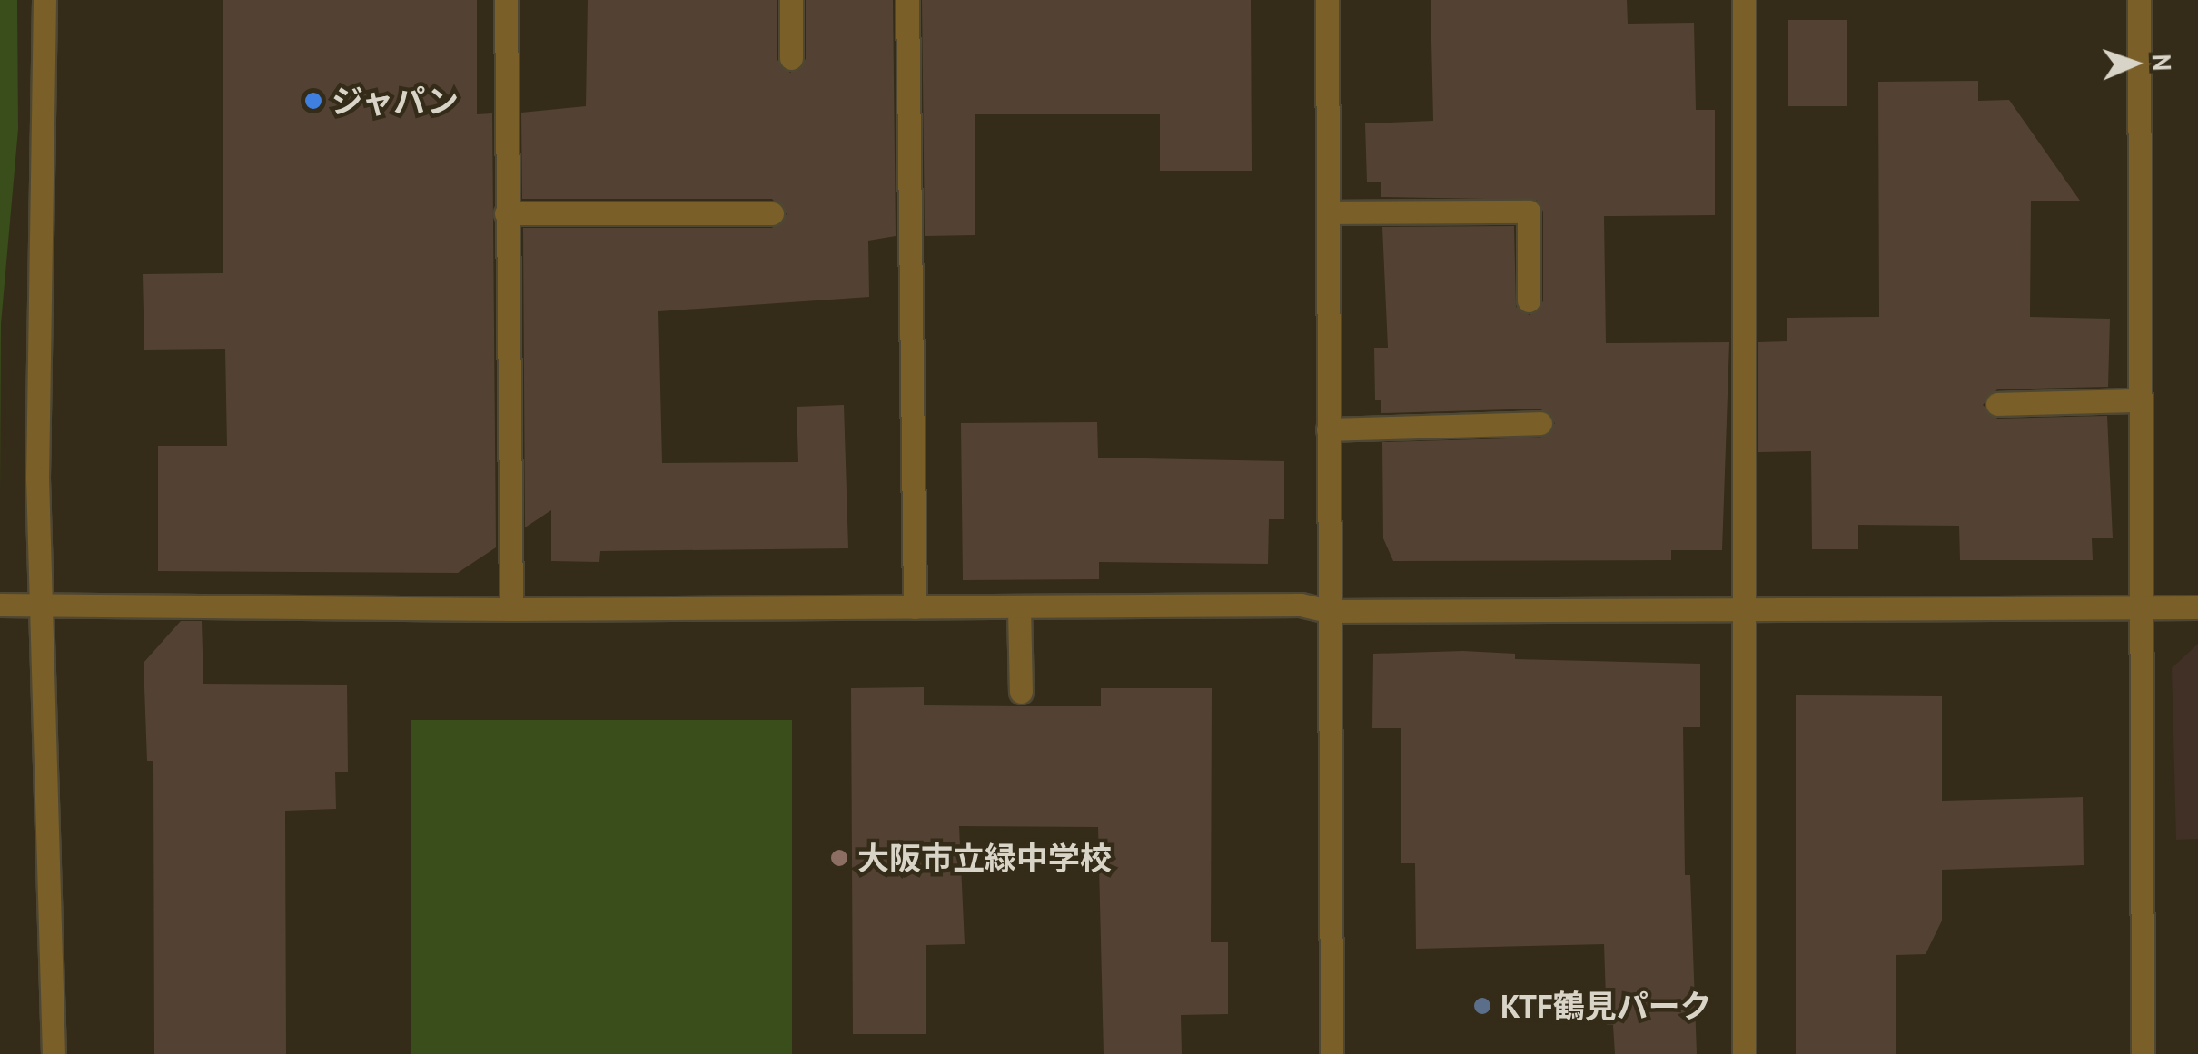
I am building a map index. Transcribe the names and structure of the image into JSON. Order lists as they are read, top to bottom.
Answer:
{
  "places": ["ジャパン", "大阪市立緑中学校", "KTF鶴見パーク"],
  "north": "right"
}
